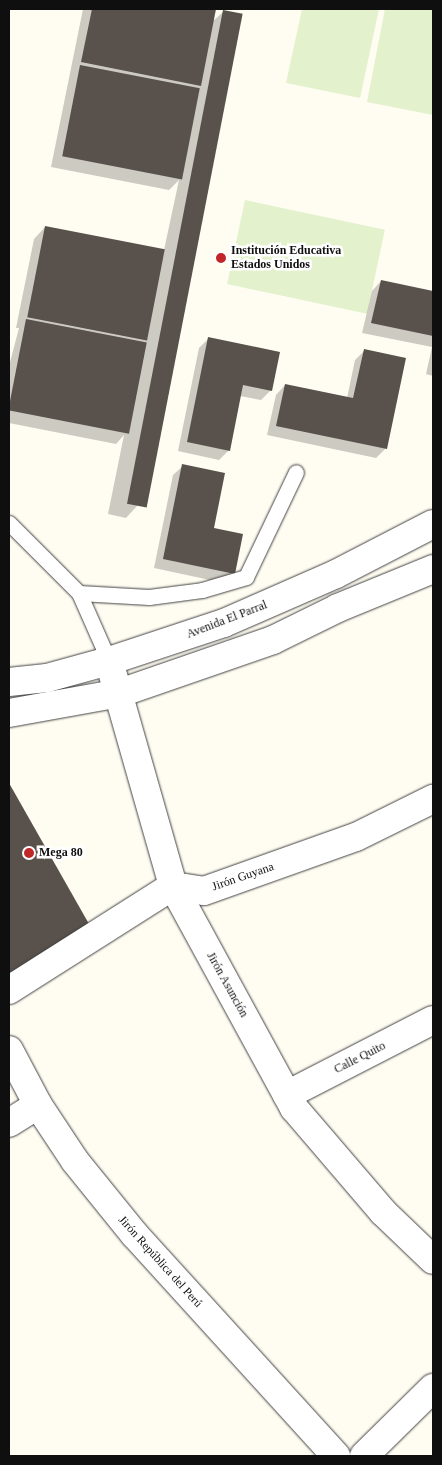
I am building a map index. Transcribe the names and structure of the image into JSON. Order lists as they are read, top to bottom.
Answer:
{
  "streets": {
    "street": [
      "Avenida El Parral",
      "Jirón Guyana",
      "Jirón Asunción",
      "Calle Quito",
      "Jirón República del Perú"
    ]
  },
  "crossings": [
    ["Avenida El Parral", "Jirón Asunción"],
    ["Jirón Guyana", "Jirón Asunción"],
    ["Jirón Asunción", "Calle Quito"]
  ],
  "places": ["Institución Educativa Estados Unidos", "Mega 80"]
}
